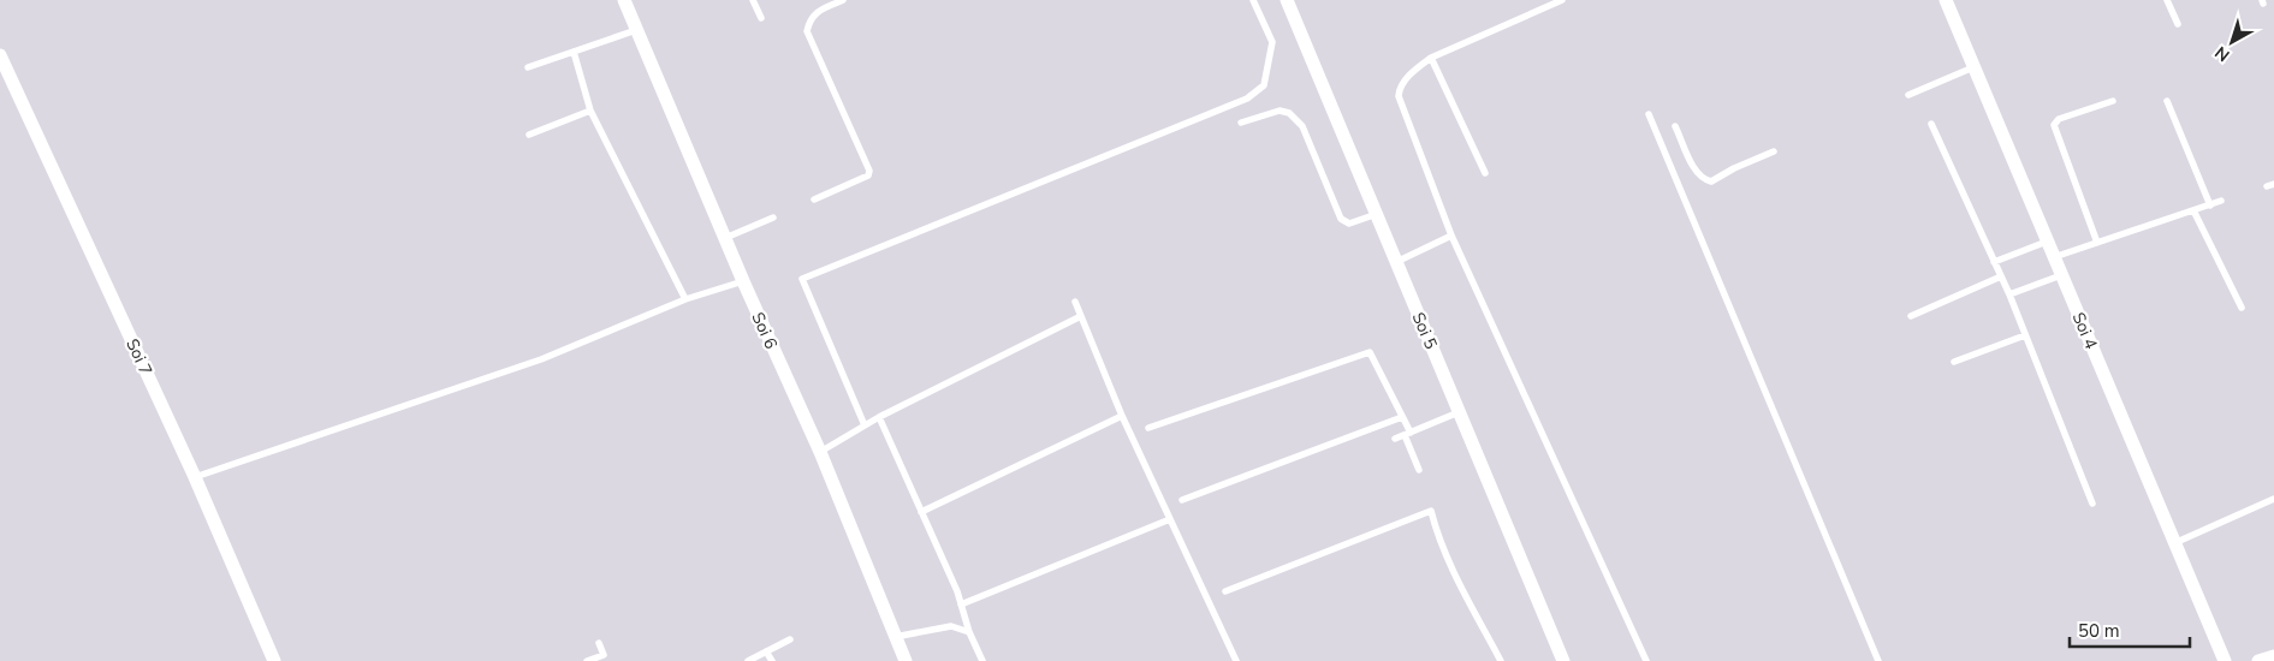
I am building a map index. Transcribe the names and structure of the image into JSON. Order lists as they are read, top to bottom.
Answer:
{
  "streets": {
    "street": [
      "Soi 6",
      "Soi 5",
      "Soi 4",
      "Soi 7"
    ]
  },
  "scale_bar": "50 m",
  "north": "bottom left"
}
